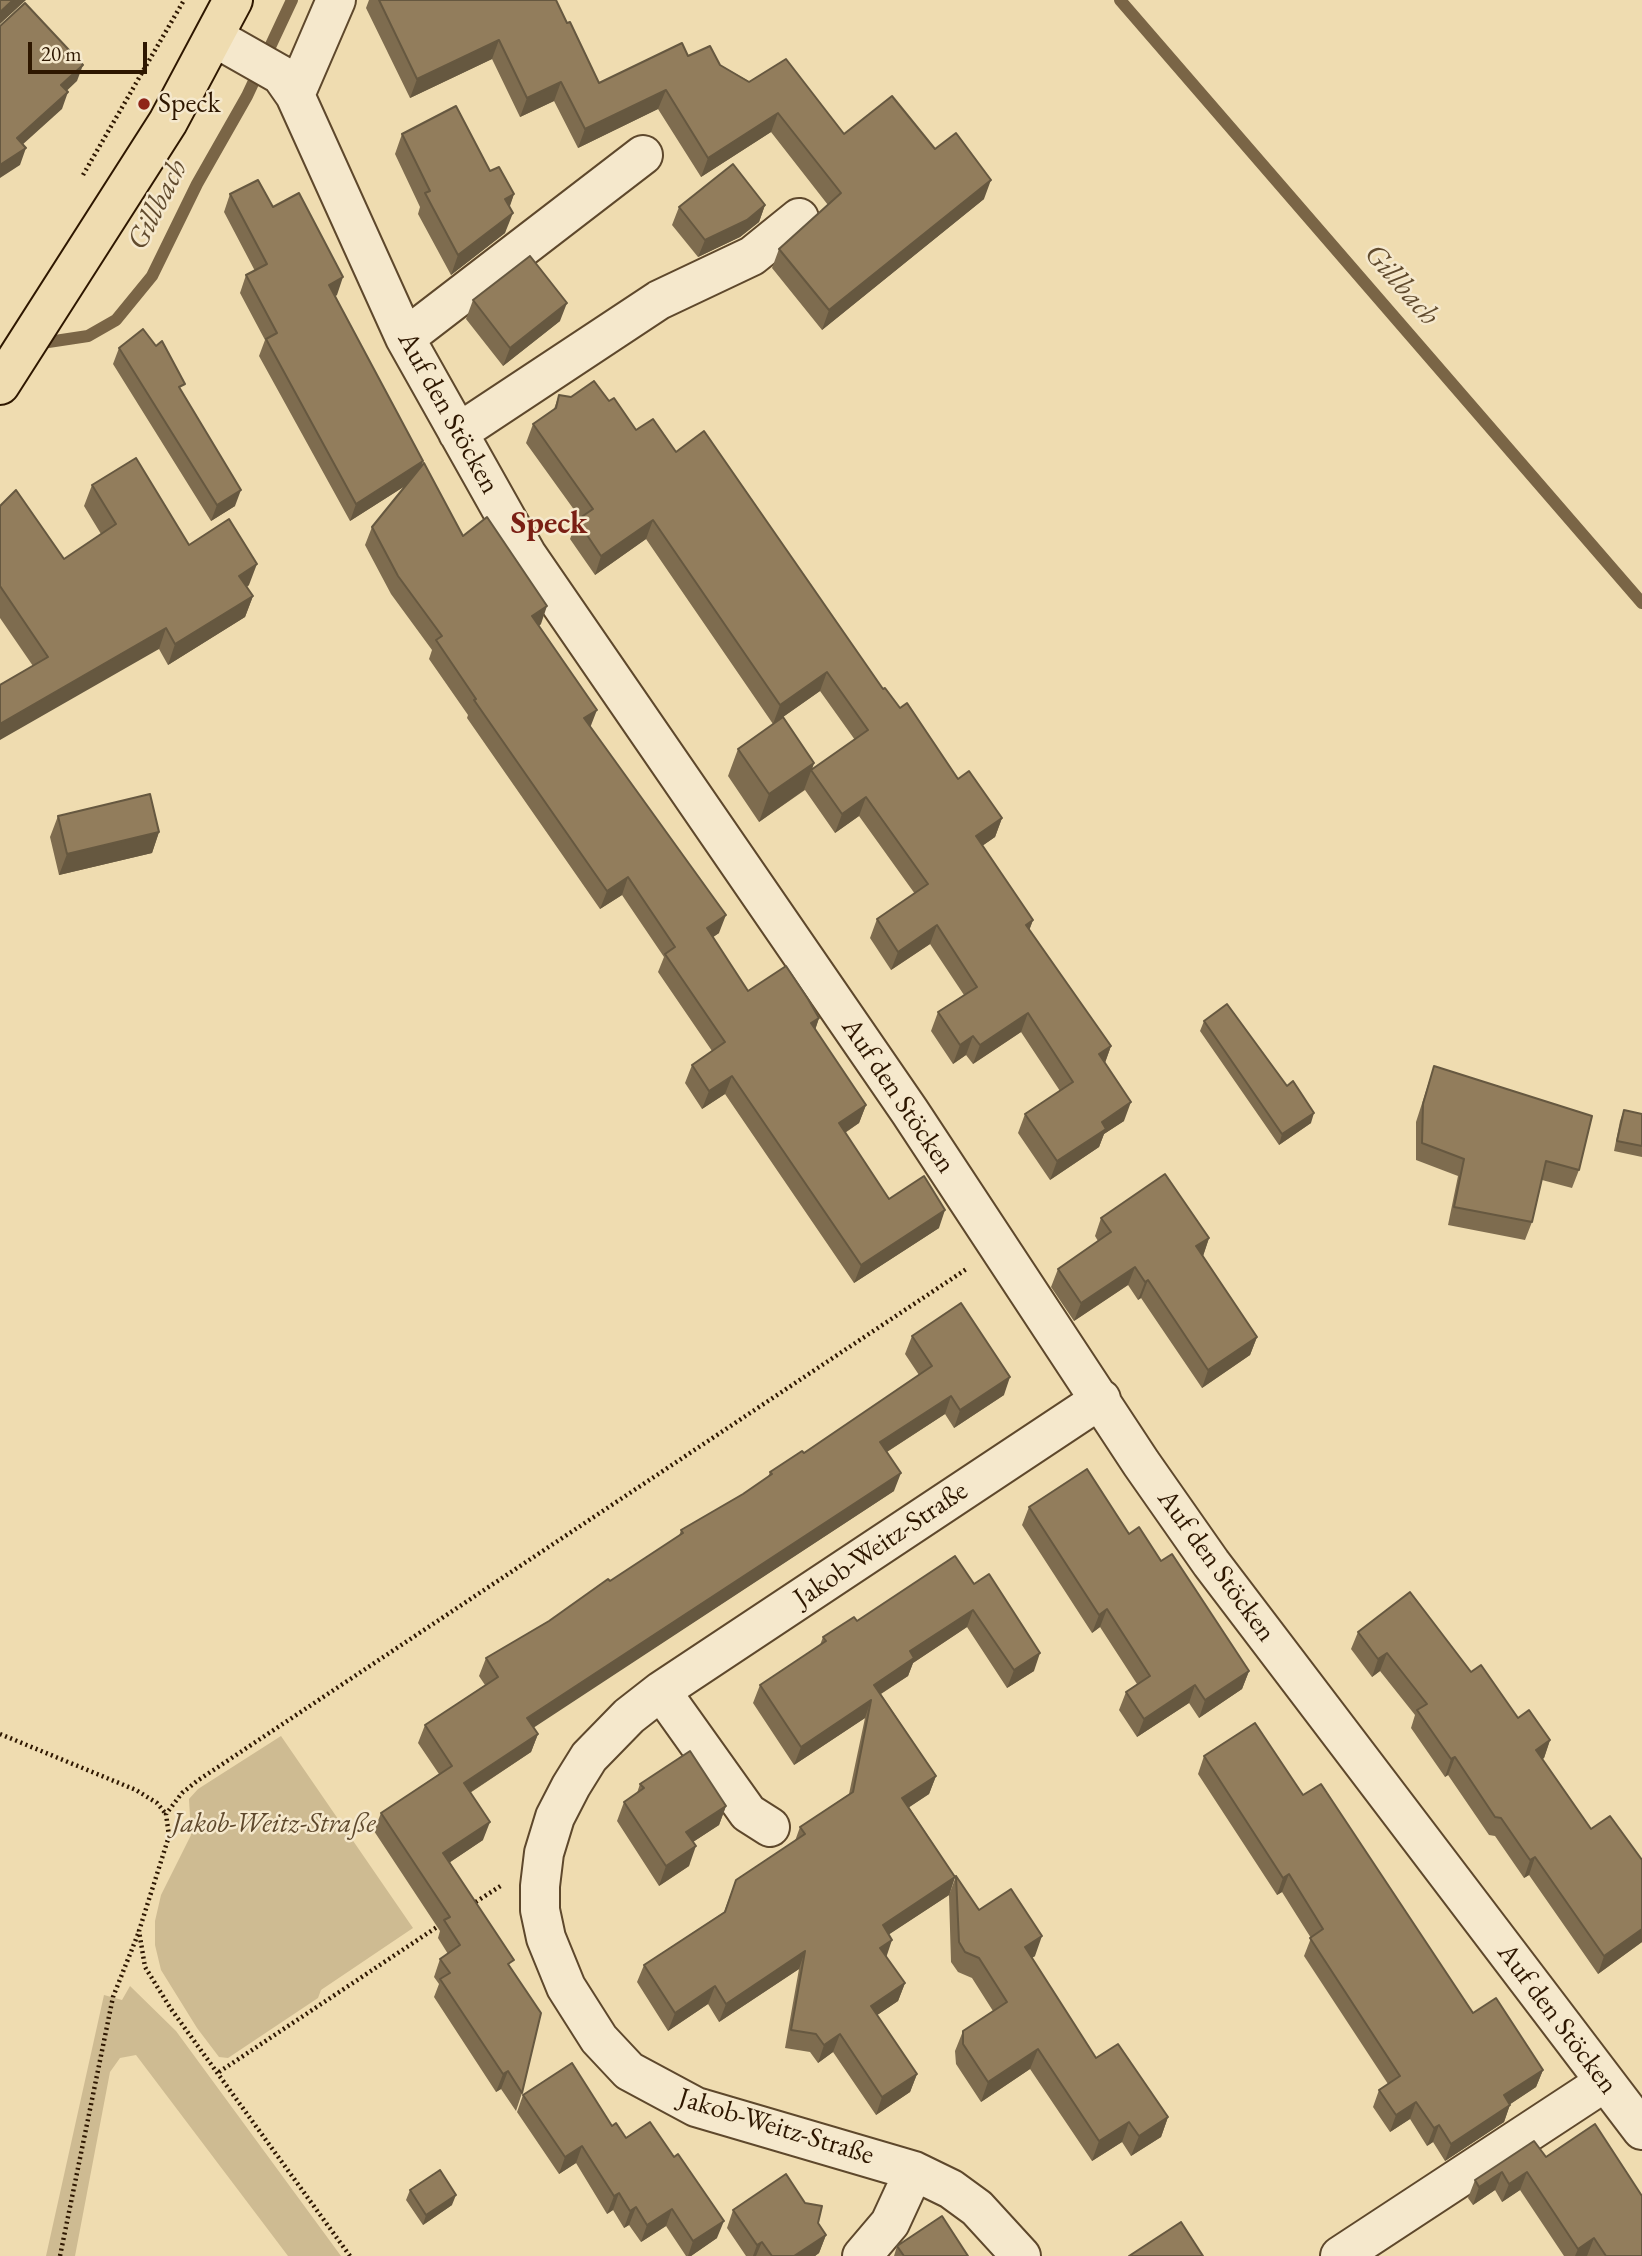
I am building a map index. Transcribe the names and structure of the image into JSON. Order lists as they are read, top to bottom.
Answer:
{
  "streets": {
    "street": ["Auf den Stöcken", "Jakob-Weitz-Straße"]
  },
  "crossings": [
    ["Auf den Stöcken", "Jakob-Weitz-Straße"]
  ],
  "districts": ["Speck"],
  "water": ["Gillbach"],
  "parks": ["Jakob-Weitz-Straße"],
  "places": ["Speck"],
  "scale_bar": "20 m"
}
